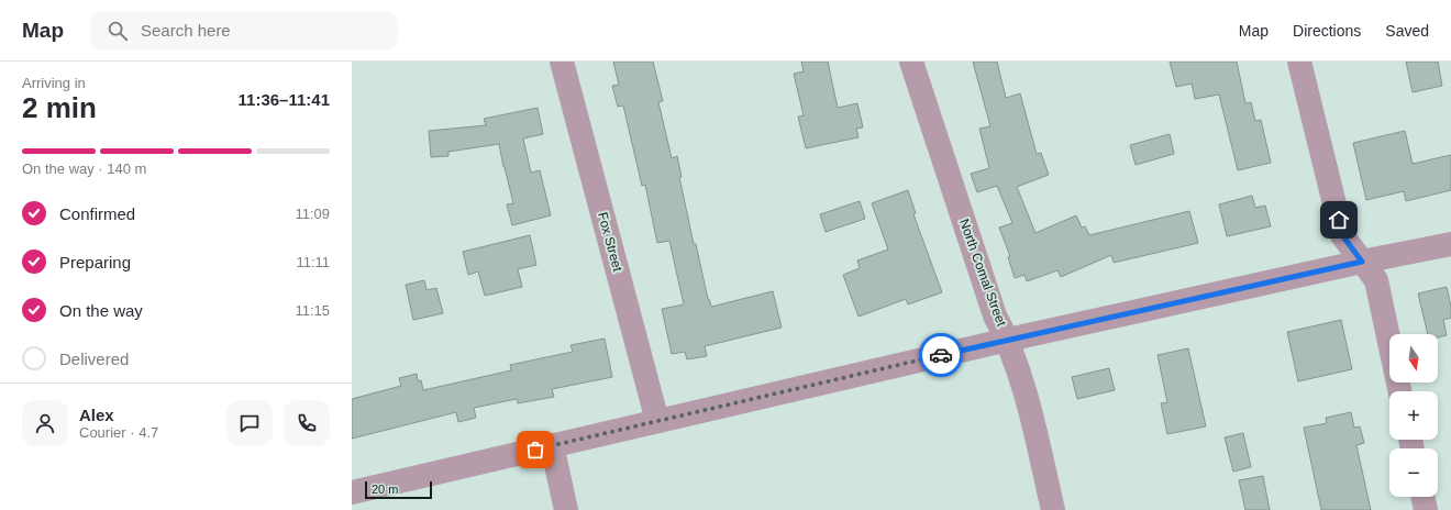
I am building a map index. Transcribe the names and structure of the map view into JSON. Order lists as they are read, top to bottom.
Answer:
{
  "streets": {
    "street": ["Fox Street", "North Comal Street"]
  },
  "scale_bar": "20 m",
  "north": "bottom",
  "page": {
    "header": "Map",
    "search": "Search here",
    "nav": ["Map", "Directions", "Saved"],
    "heading": ["2 min", "Arriving in", "11:36–11:41"],
    "panel": ["Alex", "Courier · 4.7"],
    "bar": "On the way · 140 m",
    "list": [
      ["Confirmed", "11:09"],
      ["Preparing", "11:11"],
      ["On the way", "11:15"],
      "Delivered"
    ],
    "map_buttons": ["+", "−"],
    "scale": "20 m"
  }
}
